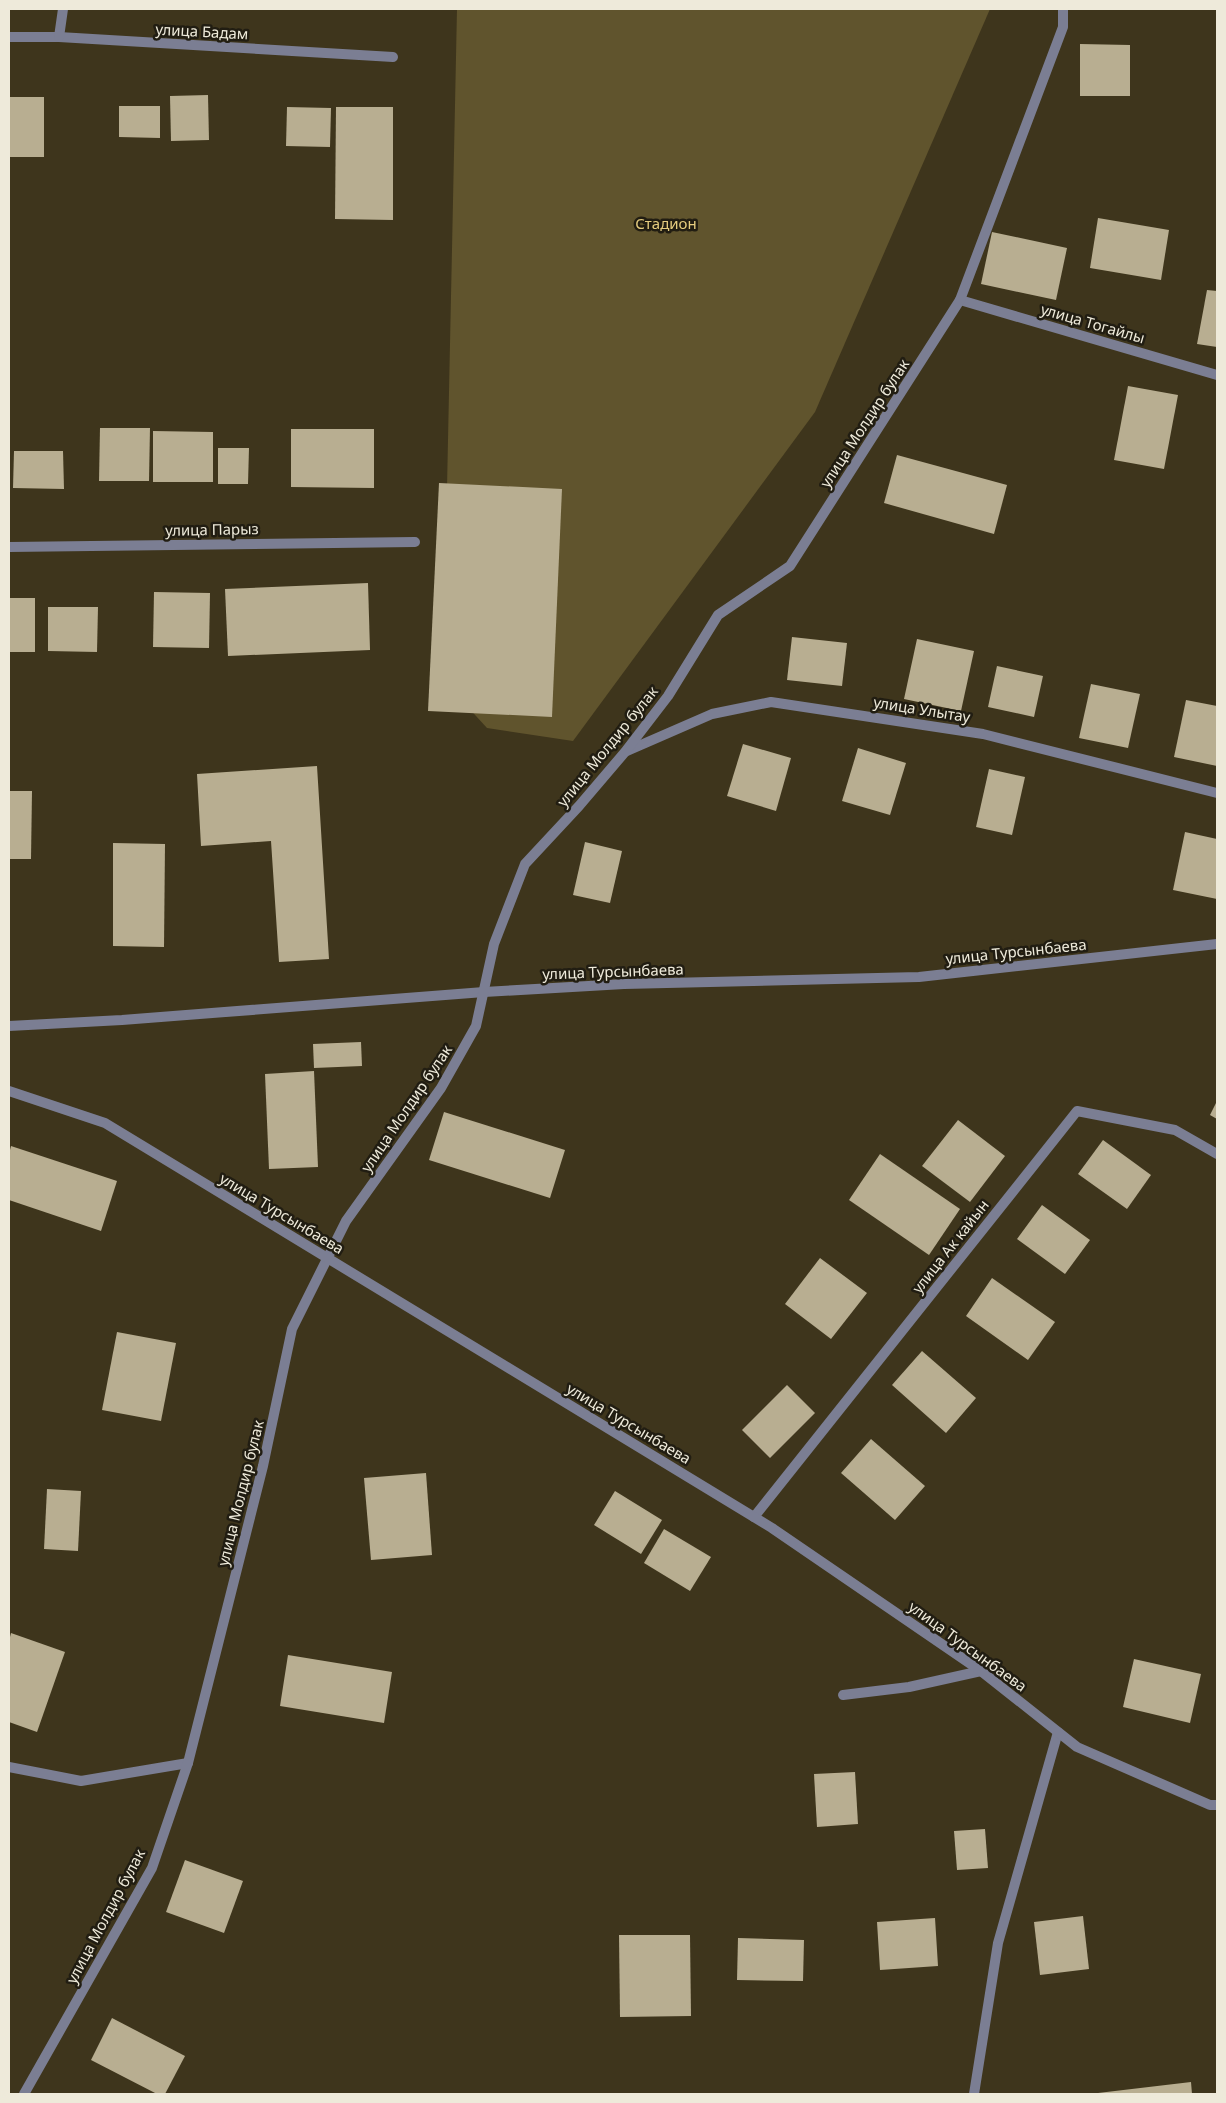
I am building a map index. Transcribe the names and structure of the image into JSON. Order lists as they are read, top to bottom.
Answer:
{
  "streets": {
    "street": [
      "улица Бадам",
      "улица Тогайлы",
      "улица Молдир булак",
      "улица Парыз",
      "улица Улытау",
      "улица Турсынбаева",
      "улица Ак кайын"
    ]
  },
  "crossings": [
    ["улица Тогайлы", "улица Молдир булак"],
    ["улица Молдир булак", "улица Улытау"],
    ["улица Молдир булак", "улица Турсынбаева"],
    ["улица Турсынбаева", "улица Ак кайын"]
  ],
  "parks": ["Стадион"]
}
